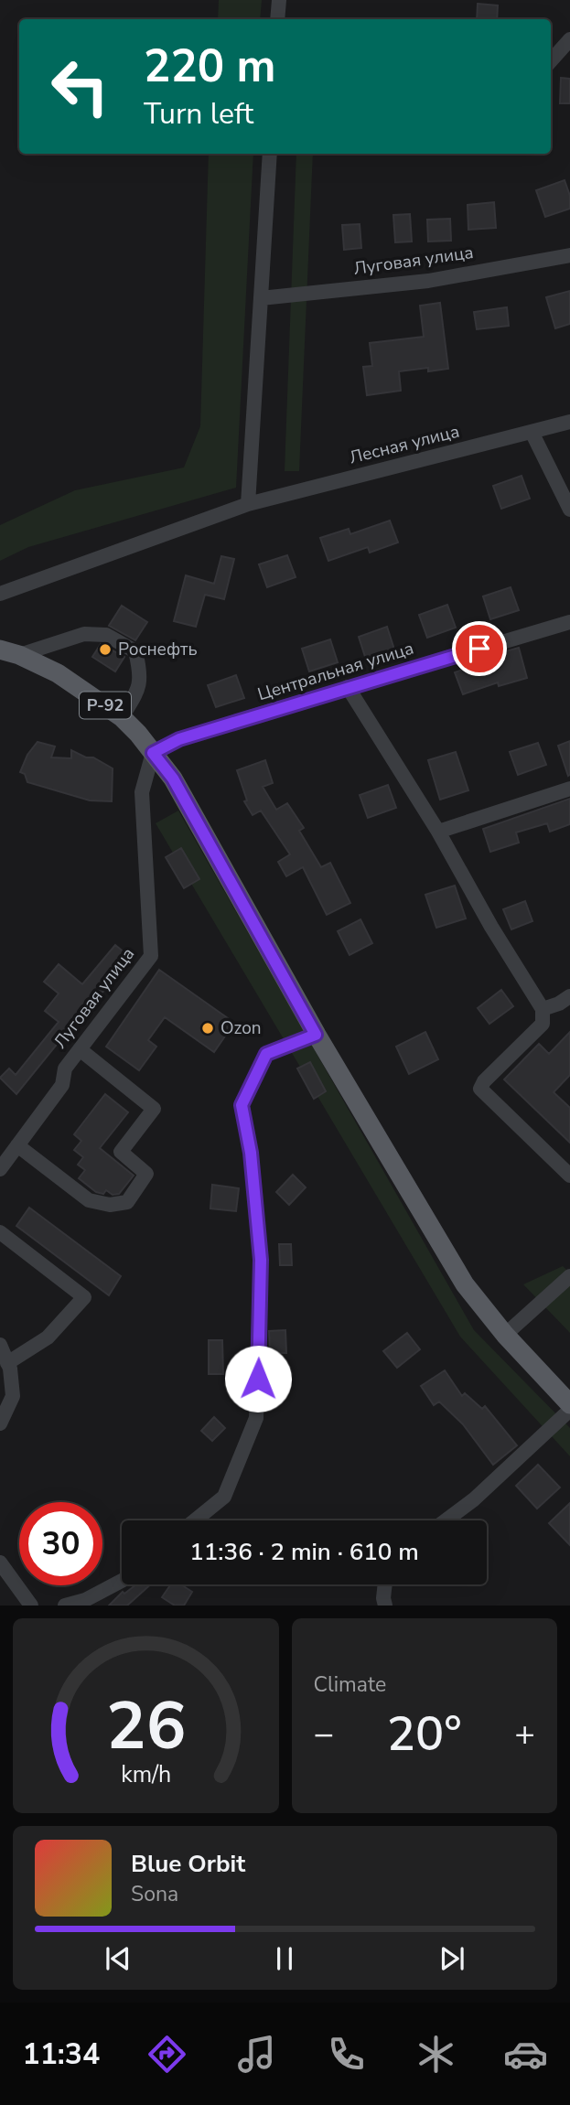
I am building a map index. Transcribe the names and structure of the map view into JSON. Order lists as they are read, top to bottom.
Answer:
{
  "streets": {
    "main road": ["Р-92"],
    "street": ["Луговая улица", "Лесная улица", "Центральная улица"]
  },
  "crossings": [
    ["Луговая улица", "Центральная улица"],
    ["Луговая улица", "Р-92"],
    ["Центральная улица", "Р-92"]
  ],
  "places": ["Роснефть", "Ozon"],
  "page": {
    "turn": ["220 m", "Turn left"],
    "limit": "30",
    "trip": "11:36 · 2 min · 610 m",
    "tile": "Climate",
    "heat": ["−", "20°", "+"],
    "song": ["Blue Orbit", "Sona"],
    "tabs": "11:34",
    "gauge": ["26", "km/h"]
  }
}
